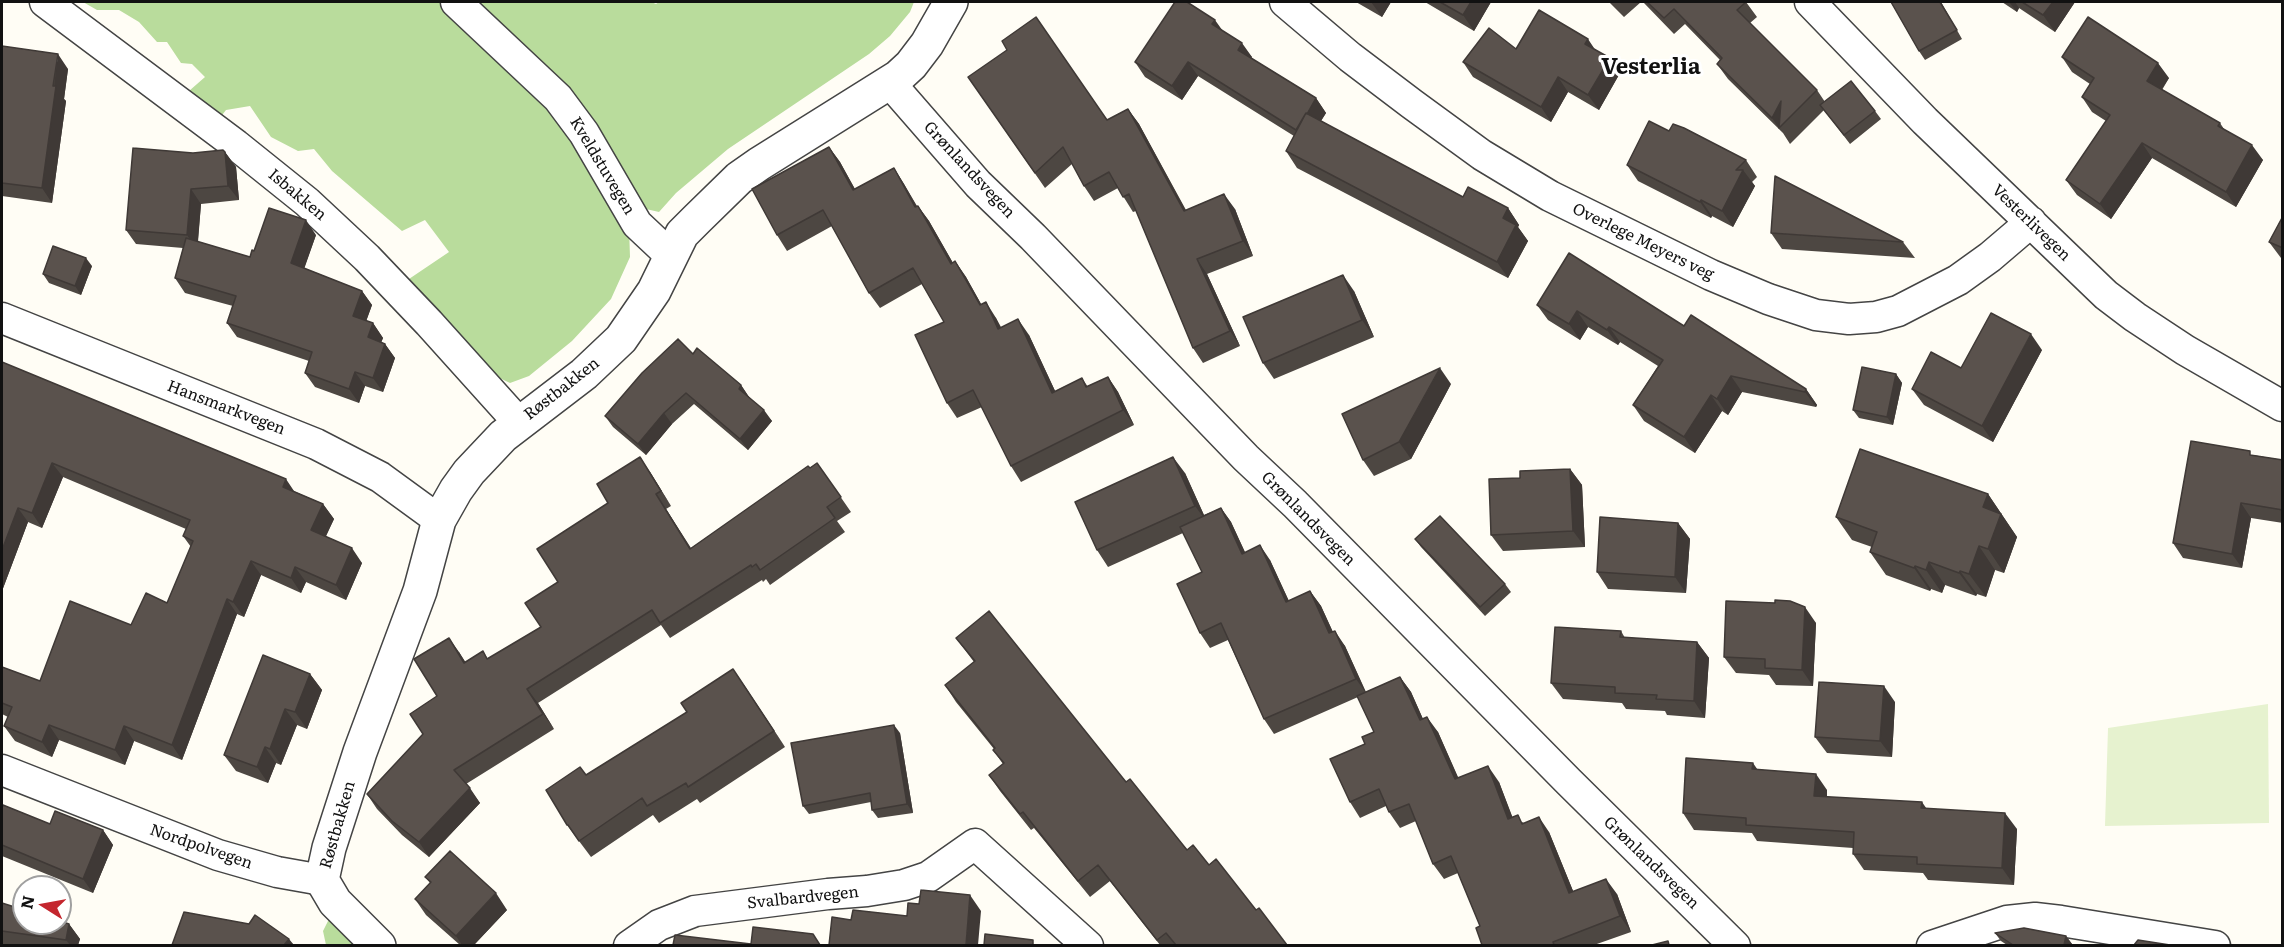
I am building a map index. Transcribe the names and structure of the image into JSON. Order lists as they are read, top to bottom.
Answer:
{
  "streets": {
    "street": [
      "Kveldstuvegen",
      "Grønlandsvegen",
      "Isbakken",
      "Vesterlivegen",
      "Overlege Meyers veg",
      "Røstbakken",
      "Hansmarkvegen",
      "Nordpolvegen",
      "Svalbardvegen"
    ]
  },
  "crossings": [
    ["Kveldstuvegen", "Røstbakken"],
    ["Grønlandsvegen", "Røstbakken"],
    ["Isbakken", "Røstbakken"],
    ["Vesterlivegen", "Overlege Meyers veg"],
    ["Røstbakken", "Hansmarkvegen"],
    ["Røstbakken", "Nordpolvegen"]
  ],
  "districts": ["Vesterlia"],
  "north": "left"
}
